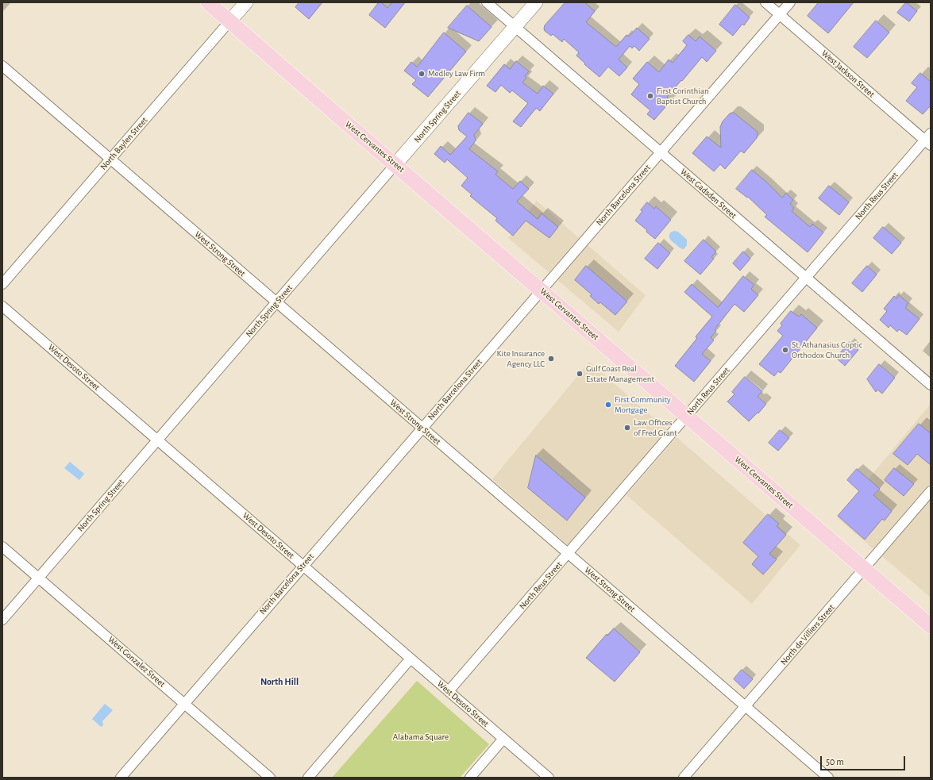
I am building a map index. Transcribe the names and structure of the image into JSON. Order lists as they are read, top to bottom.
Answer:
{
  "streets": {
    "main road": ["West Cervantes Street"],
    "street": [
      "West Jackson Street",
      "North Spring Street",
      "North Baylen Street",
      "West Gadsden Street",
      "North Barcelona Street",
      "North Reus Street",
      "West Strong Street",
      "West Desoto Street",
      "North de Villiers Street",
      "West Gonzalez Street"
    ]
  },
  "crossings": [
    ["West Jackson Street", "North Barcelona Street"],
    ["West Jackson Street", "North Reus Street"],
    ["North Spring Street", "West Cervantes Street"],
    ["North Spring Street", "West Gadsden Street"],
    ["North Spring Street", "West Strong Street"],
    ["North Spring Street", "West Desoto Street"],
    ["North Spring Street", "West Gonzalez Street"],
    ["North Baylen Street", "West Cervantes Street"],
    ["North Baylen Street", "West Strong Street"],
    ["West Cervantes Street", "North Barcelona Street"],
    ["West Cervantes Street", "North Reus Street"],
    ["West Cervantes Street", "North de Villiers Street"],
    ["West Gadsden Street", "North Barcelona Street"],
    ["West Gadsden Street", "North Reus Street"],
    ["North Barcelona Street", "West Strong Street"],
    ["North Barcelona Street", "West Desoto Street"],
    ["North Barcelona Street", "West Gonzalez Street"],
    ["North Reus Street", "West Strong Street"],
    ["North Reus Street", "West Desoto Street"],
    ["West Strong Street", "North de Villiers Street"]
  ],
  "districts": ["North Hill"],
  "parks": ["Alabama Square"],
  "places": [
    "Medley Law Firm",
    "First Corinthian Baptist Church",
    "St. Athanasius Coptic Orthodox Church",
    "Kite Insurance Agency LLC",
    "Gulf Coast Real Estate Management",
    "First Community Mortgage",
    "Law Offices of Fred Grant"
  ],
  "scale_bar": "50 m"
}
